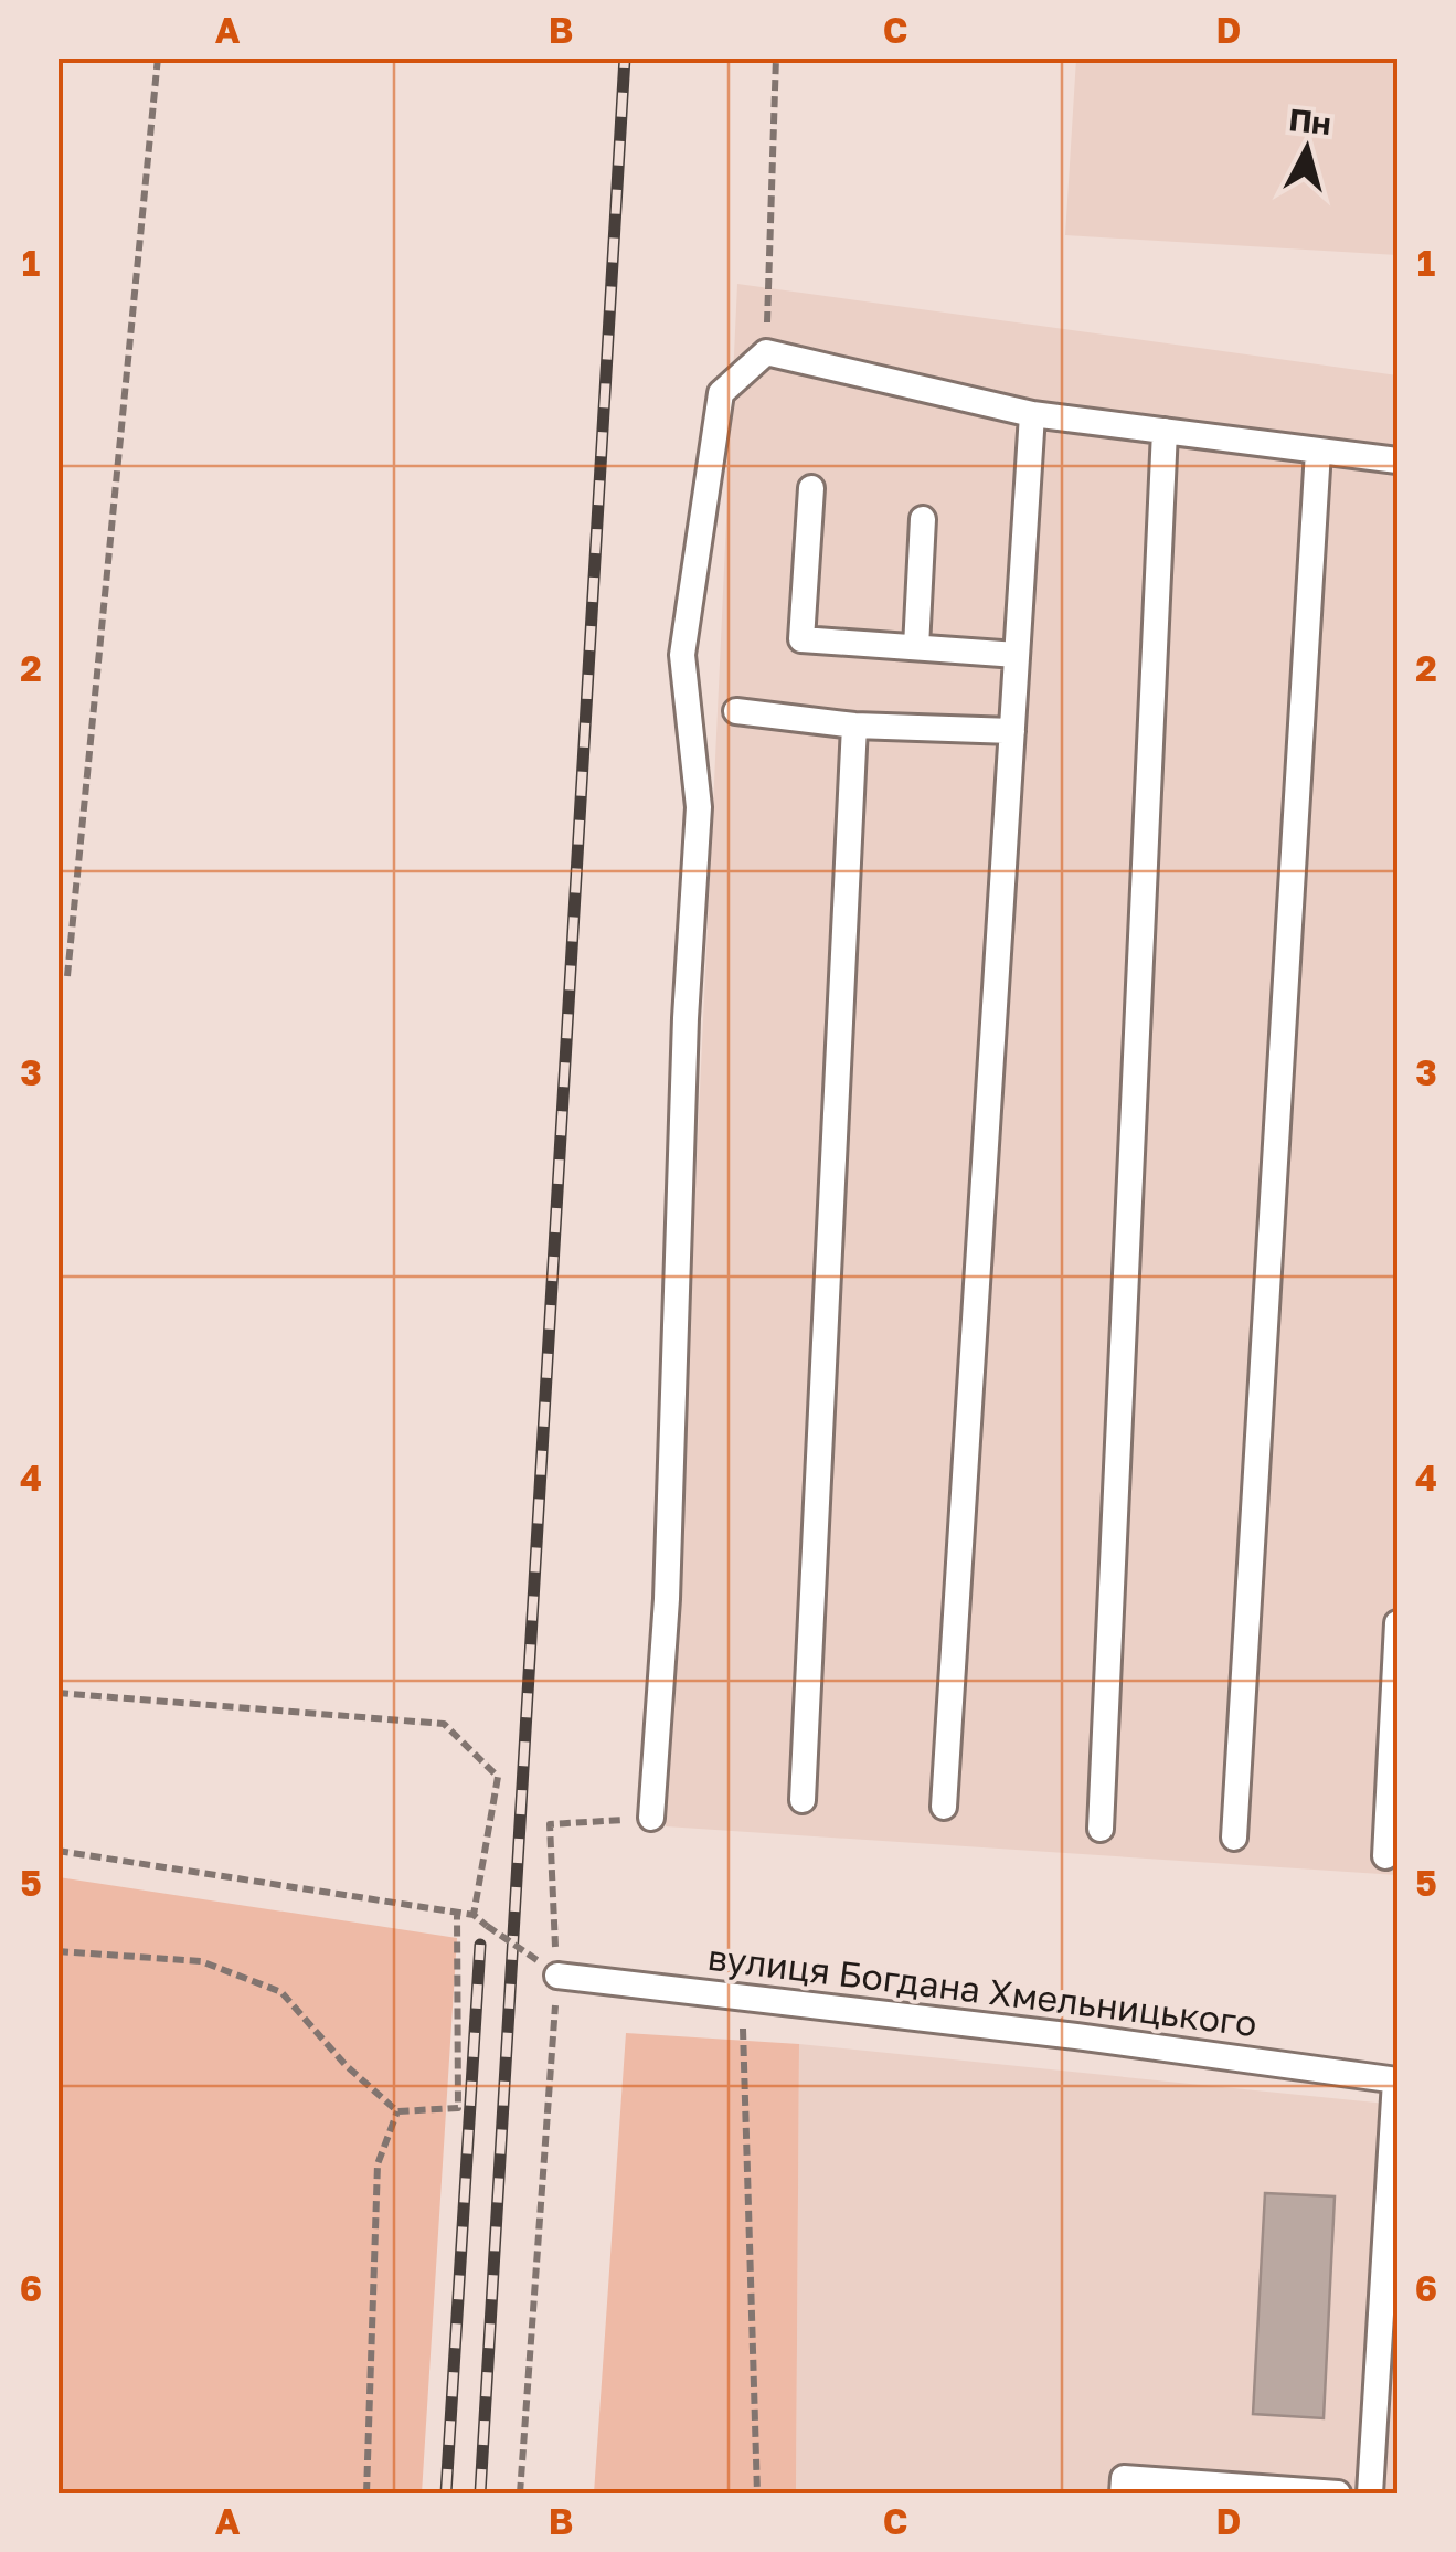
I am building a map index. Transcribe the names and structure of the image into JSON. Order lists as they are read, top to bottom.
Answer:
{
  "streets": {
    "lane": ["вулиця Богдана Хмельницького"]
  },
  "north": "top",
  "grid": {
    "columns": [
      "A",
      "B",
      "C",
      "D"
    ],
    "rows": [
      "1",
      "2",
      "3",
      "4",
      "5",
      "6"
    ]
  }
}
